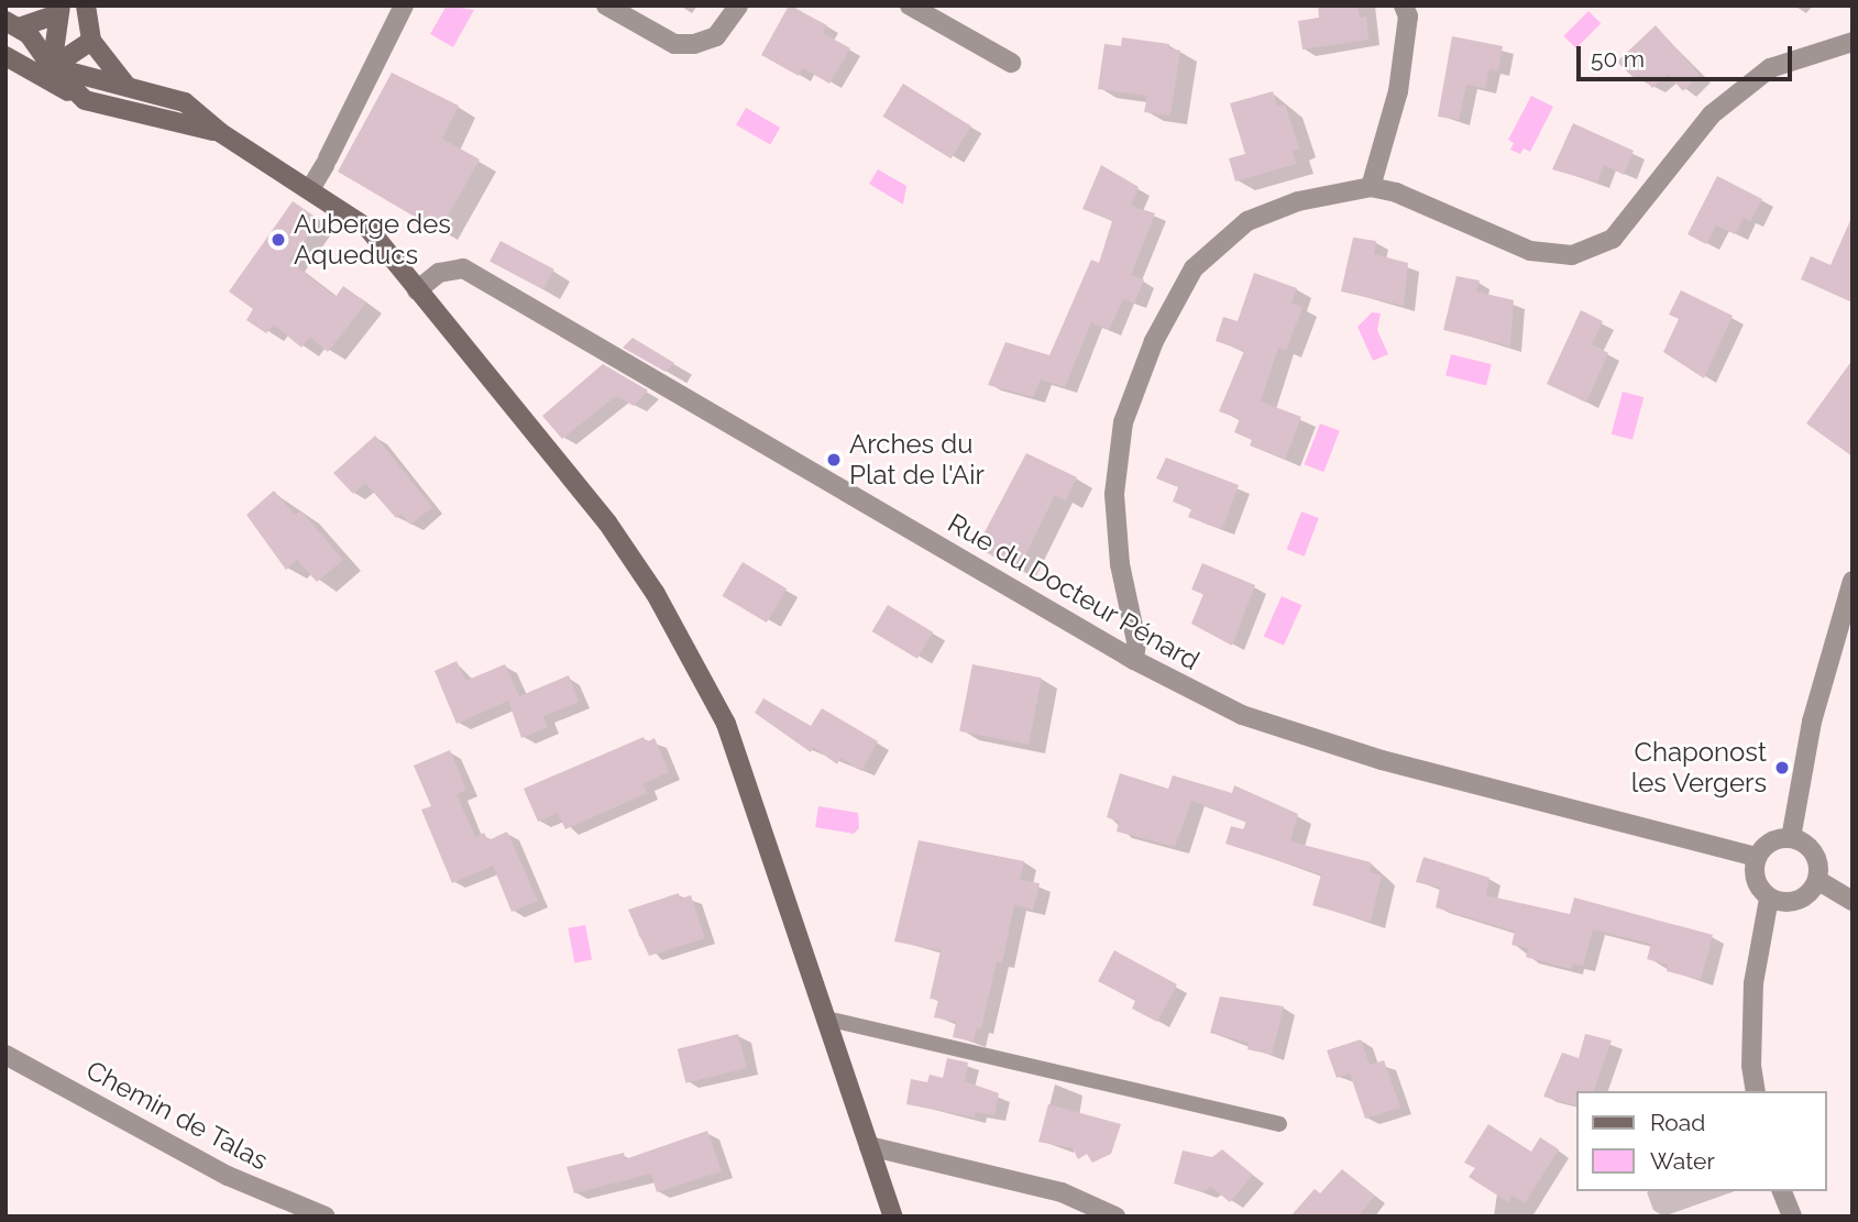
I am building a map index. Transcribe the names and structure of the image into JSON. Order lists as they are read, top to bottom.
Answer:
{
  "streets": {
    "street": ["Rue du Docteur Pénard", "Chemin de Talas"]
  },
  "places": ["Auberge des Aqueducs", "Arches du Plat de l'Air", "Chaponost les Vergers"],
  "legend": ["Road", "Water"],
  "scale_bar": "50 m"
}
